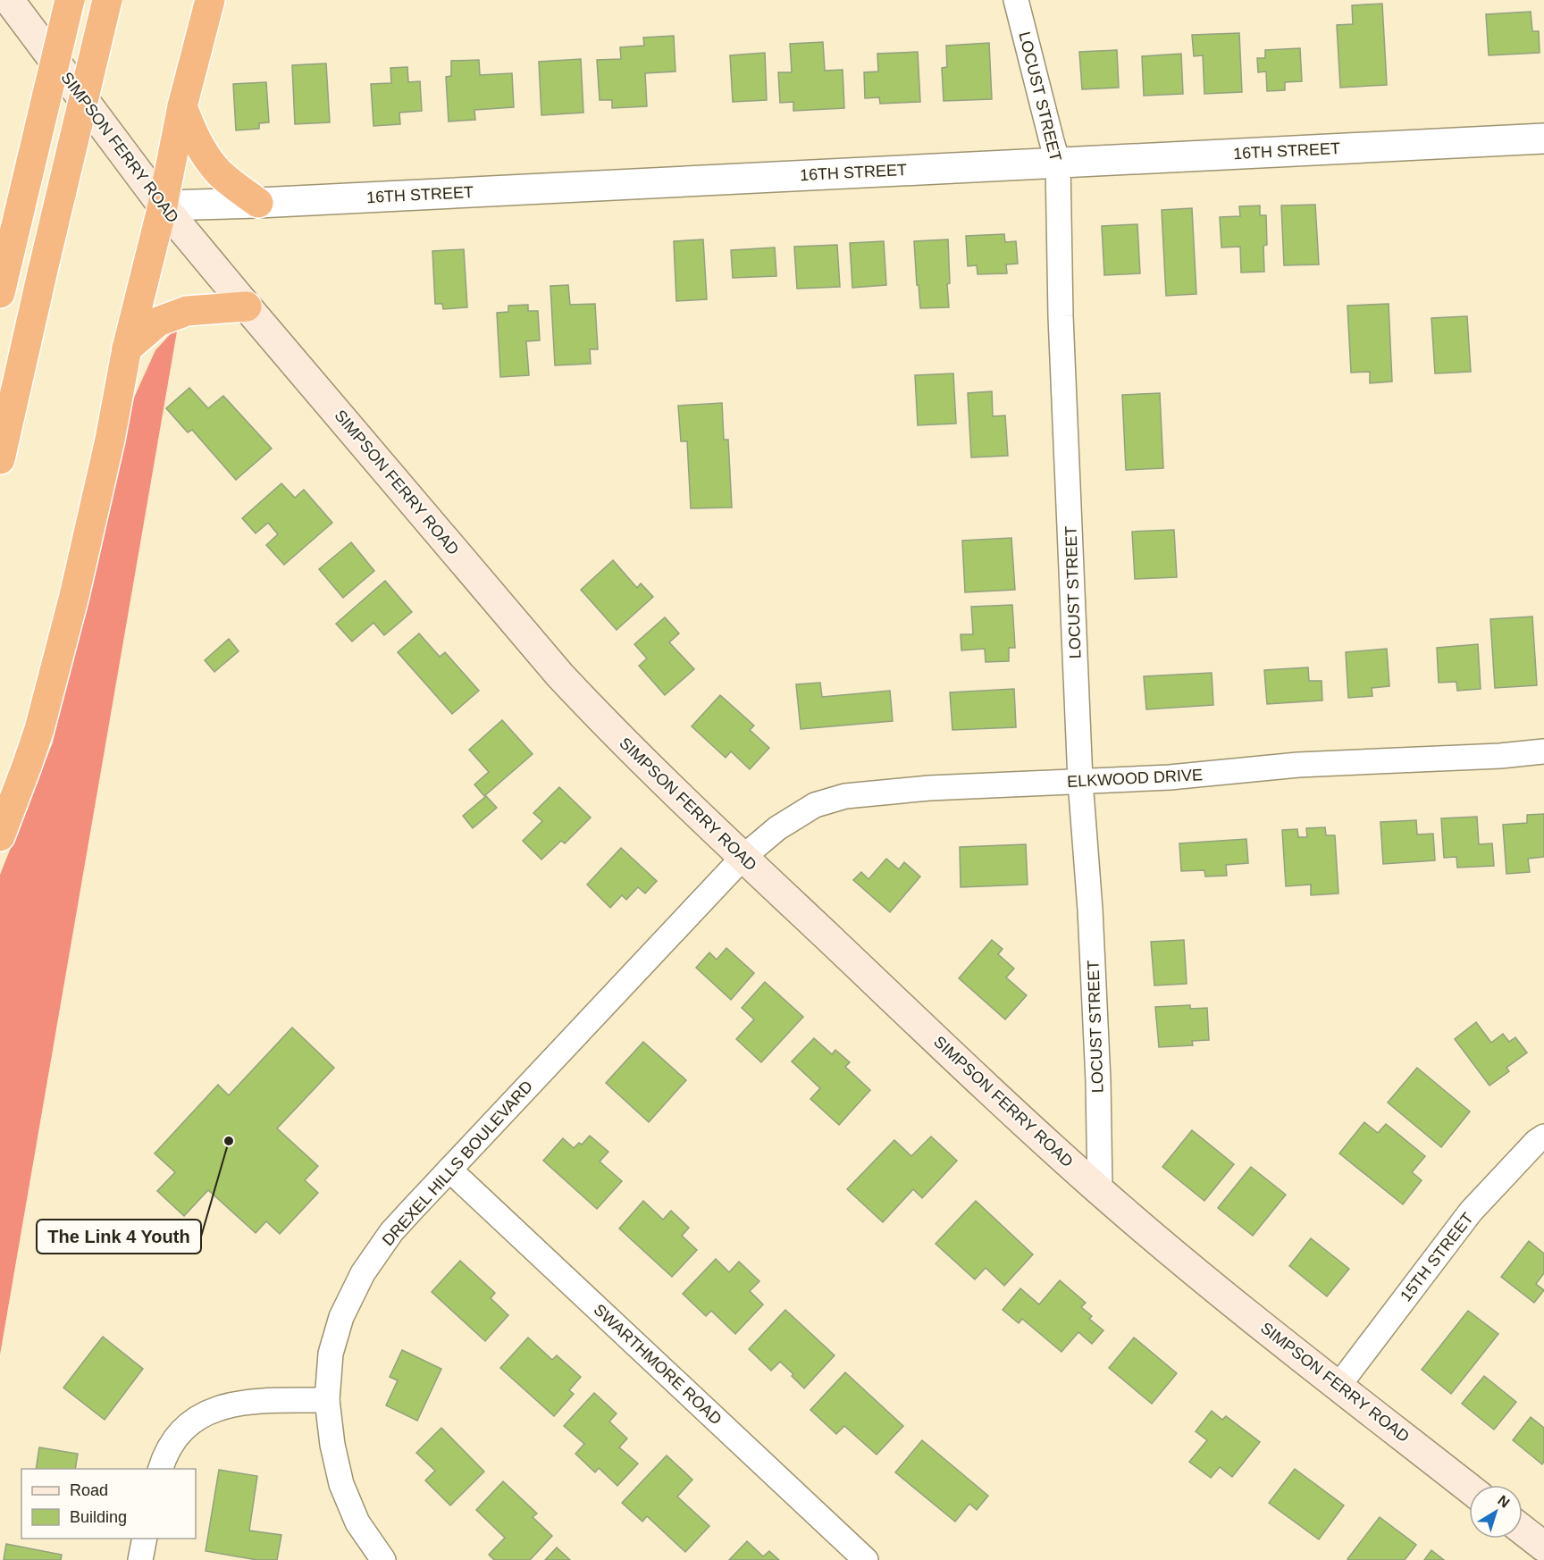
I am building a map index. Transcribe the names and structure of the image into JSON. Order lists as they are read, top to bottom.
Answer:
{
  "streets": {
    "main road": ["SIMPSON FERRY ROAD"],
    "street": [
      "LOCUST STREET",
      "16TH STREET",
      "ELKWOOD DRIVE",
      "DREXEL HILLS BOULEVARD",
      "15TH STREET",
      "SWARTHMORE ROAD"
    ]
  },
  "crossings": [
    ["LOCUST STREET", "SIMPSON FERRY ROAD"],
    ["LOCUST STREET", "16TH STREET"],
    ["LOCUST STREET", "ELKWOOD DRIVE"],
    ["SIMPSON FERRY ROAD", "16TH STREET"],
    ["SIMPSON FERRY ROAD", "ELKWOOD DRIVE"],
    ["SIMPSON FERRY ROAD", "DREXEL HILLS BOULEVARD"],
    ["SIMPSON FERRY ROAD", "15TH STREET"],
    ["ELKWOOD DRIVE", "DREXEL HILLS BOULEVARD"],
    ["DREXEL HILLS BOULEVARD", "SWARTHMORE ROAD"]
  ],
  "places": ["The Link 4 Youth"],
  "legend": ["Road", "Building"],
  "north": "top right"
}
